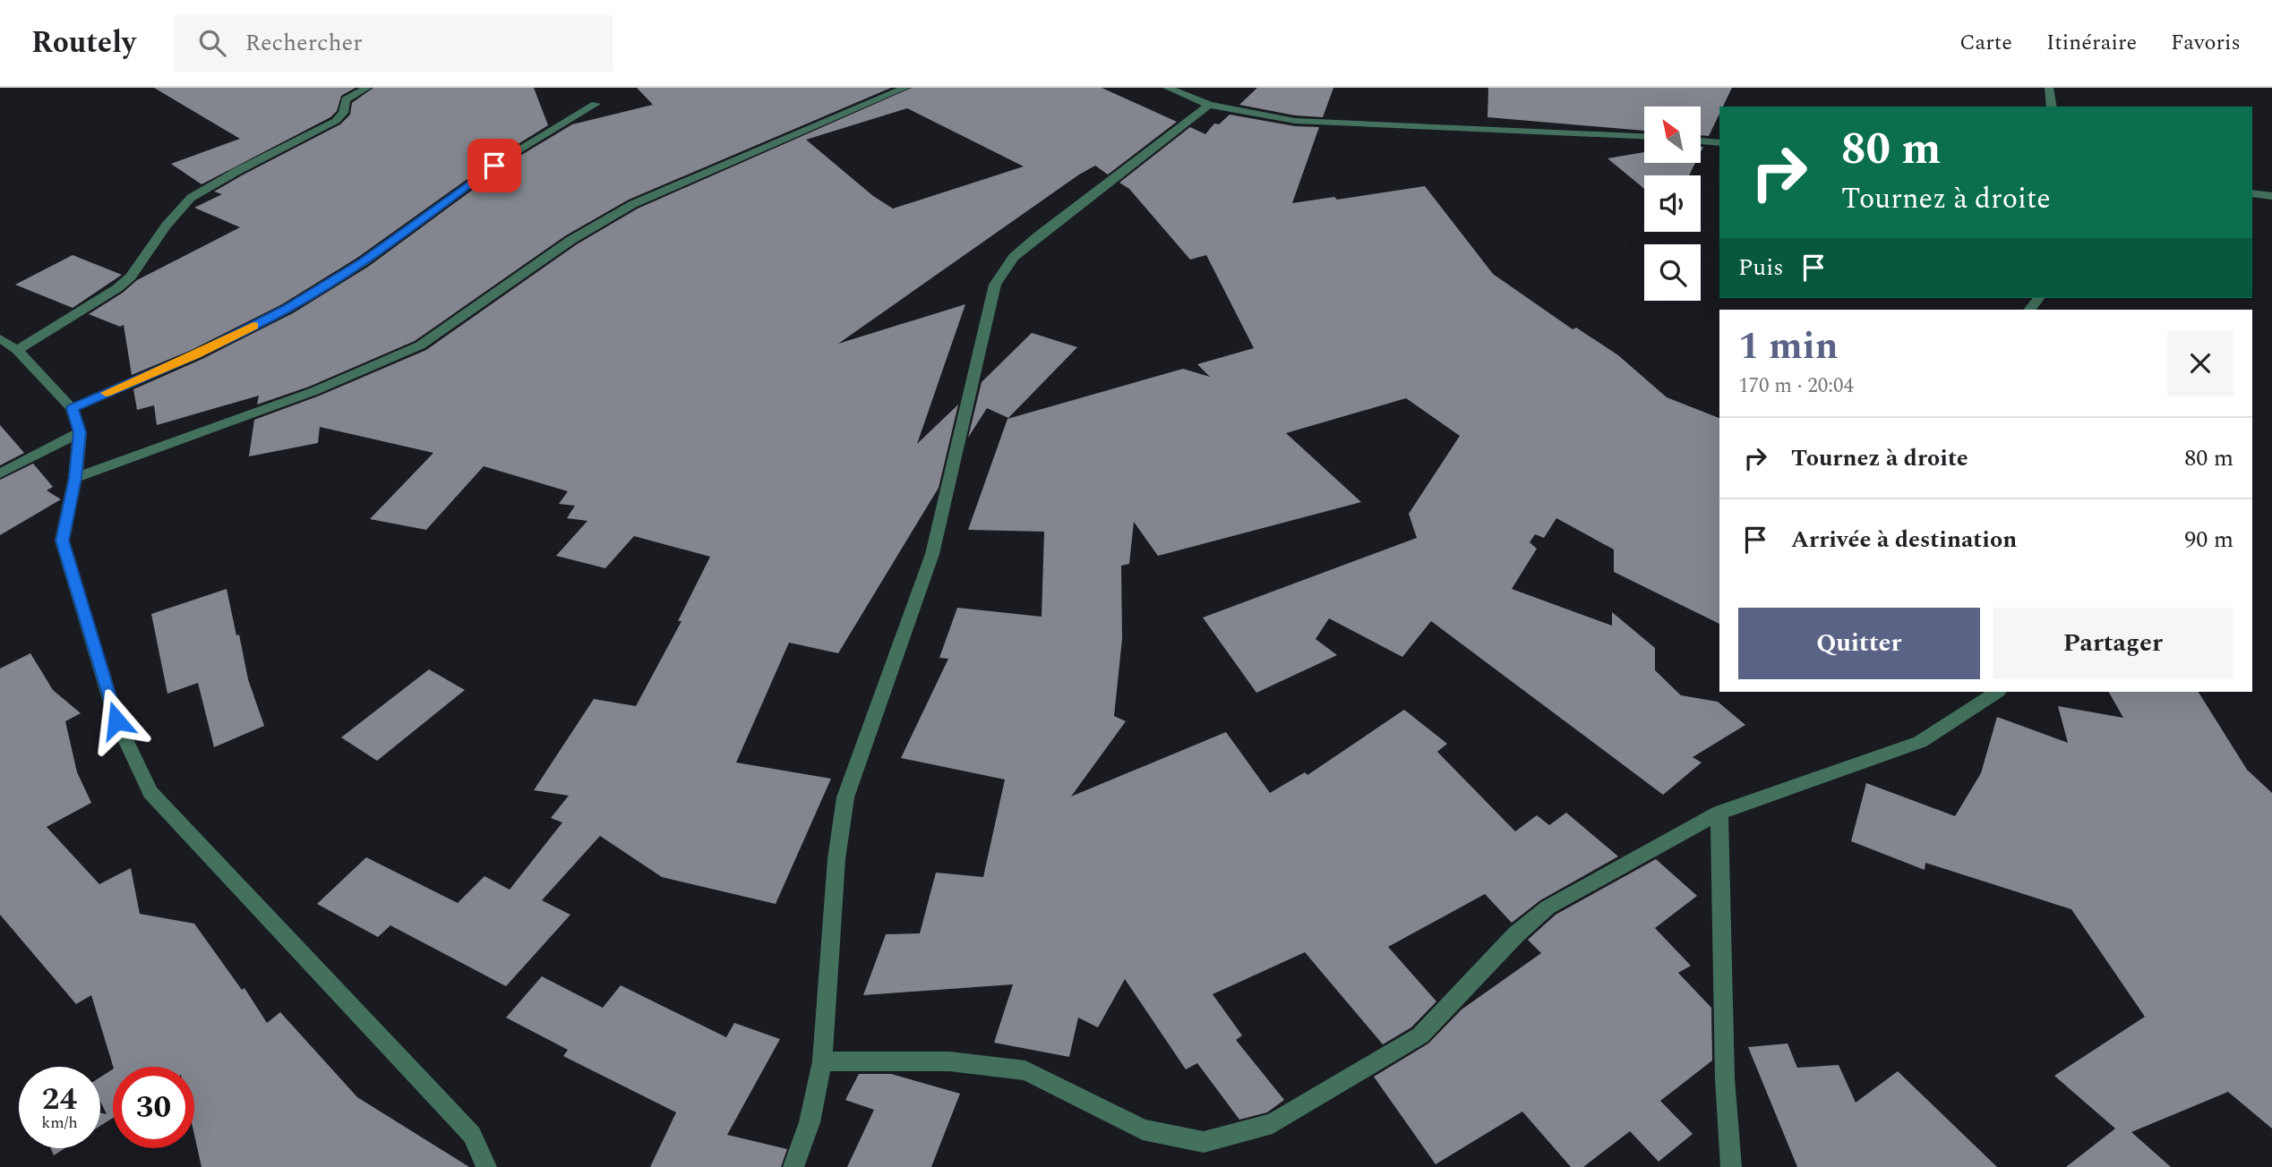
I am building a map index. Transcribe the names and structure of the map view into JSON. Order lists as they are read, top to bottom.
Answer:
{
  "north": "top left",
  "page": {
    "header": "Routely",
    "search": "Rechercher",
    "nav": ["Carte", "Itinéraire", "Favoris"],
    "turn": ["80 m", "Tournez à droite"],
    "then": "Puis",
    "heading": ["1 min", "170 m · 20:04"],
    "list": [
      {
        "name": "Tournez à droite",
        "value": "80 m"
      },
      {
        "name": "Arrivée à destination",
        "value": "90 m"
      }
    ],
    "buttons": ["Quitter", "Partager"],
    "speed": "24 km/h",
    "limit": "30"
  }
}
